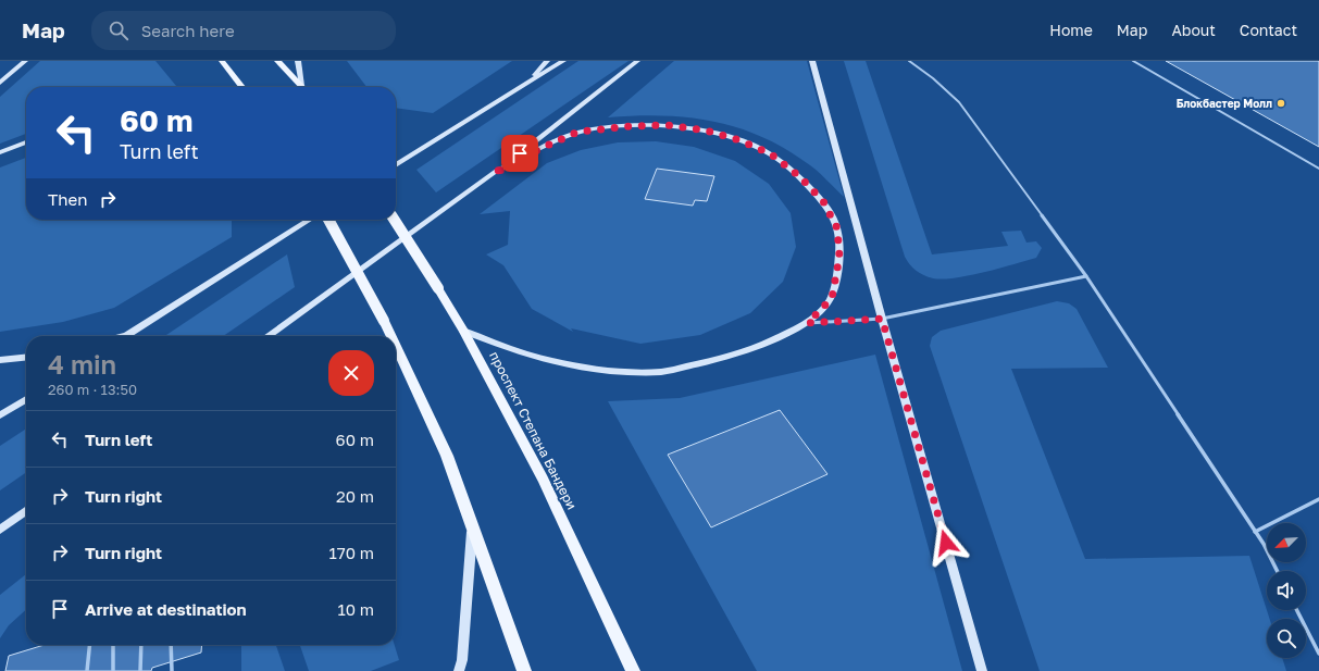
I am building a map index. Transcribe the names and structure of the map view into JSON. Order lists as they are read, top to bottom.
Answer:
{
  "streets": {
    "main road": ["проспект Степана Бандери"]
  },
  "places": ["Блокбастер Молл"],
  "north": "bottom left",
  "page": {
    "header": "Map",
    "search": "Search here",
    "nav": [
      "Home",
      "Map",
      "About",
      "Contact"
    ],
    "turn": ["60 m", "Turn left"],
    "then": "Then",
    "heading": ["4 min", "260 m · 13:50"],
    "list": [
      {
        "name": "Turn left",
        "value": "60 m"
      },
      {
        "name": "Turn right",
        "value": "20 m"
      },
      {
        "name": "Turn right",
        "value": "170 m"
      },
      {
        "name": "Arrive at destination",
        "value": "10 m"
      }
    ]
  }
}
